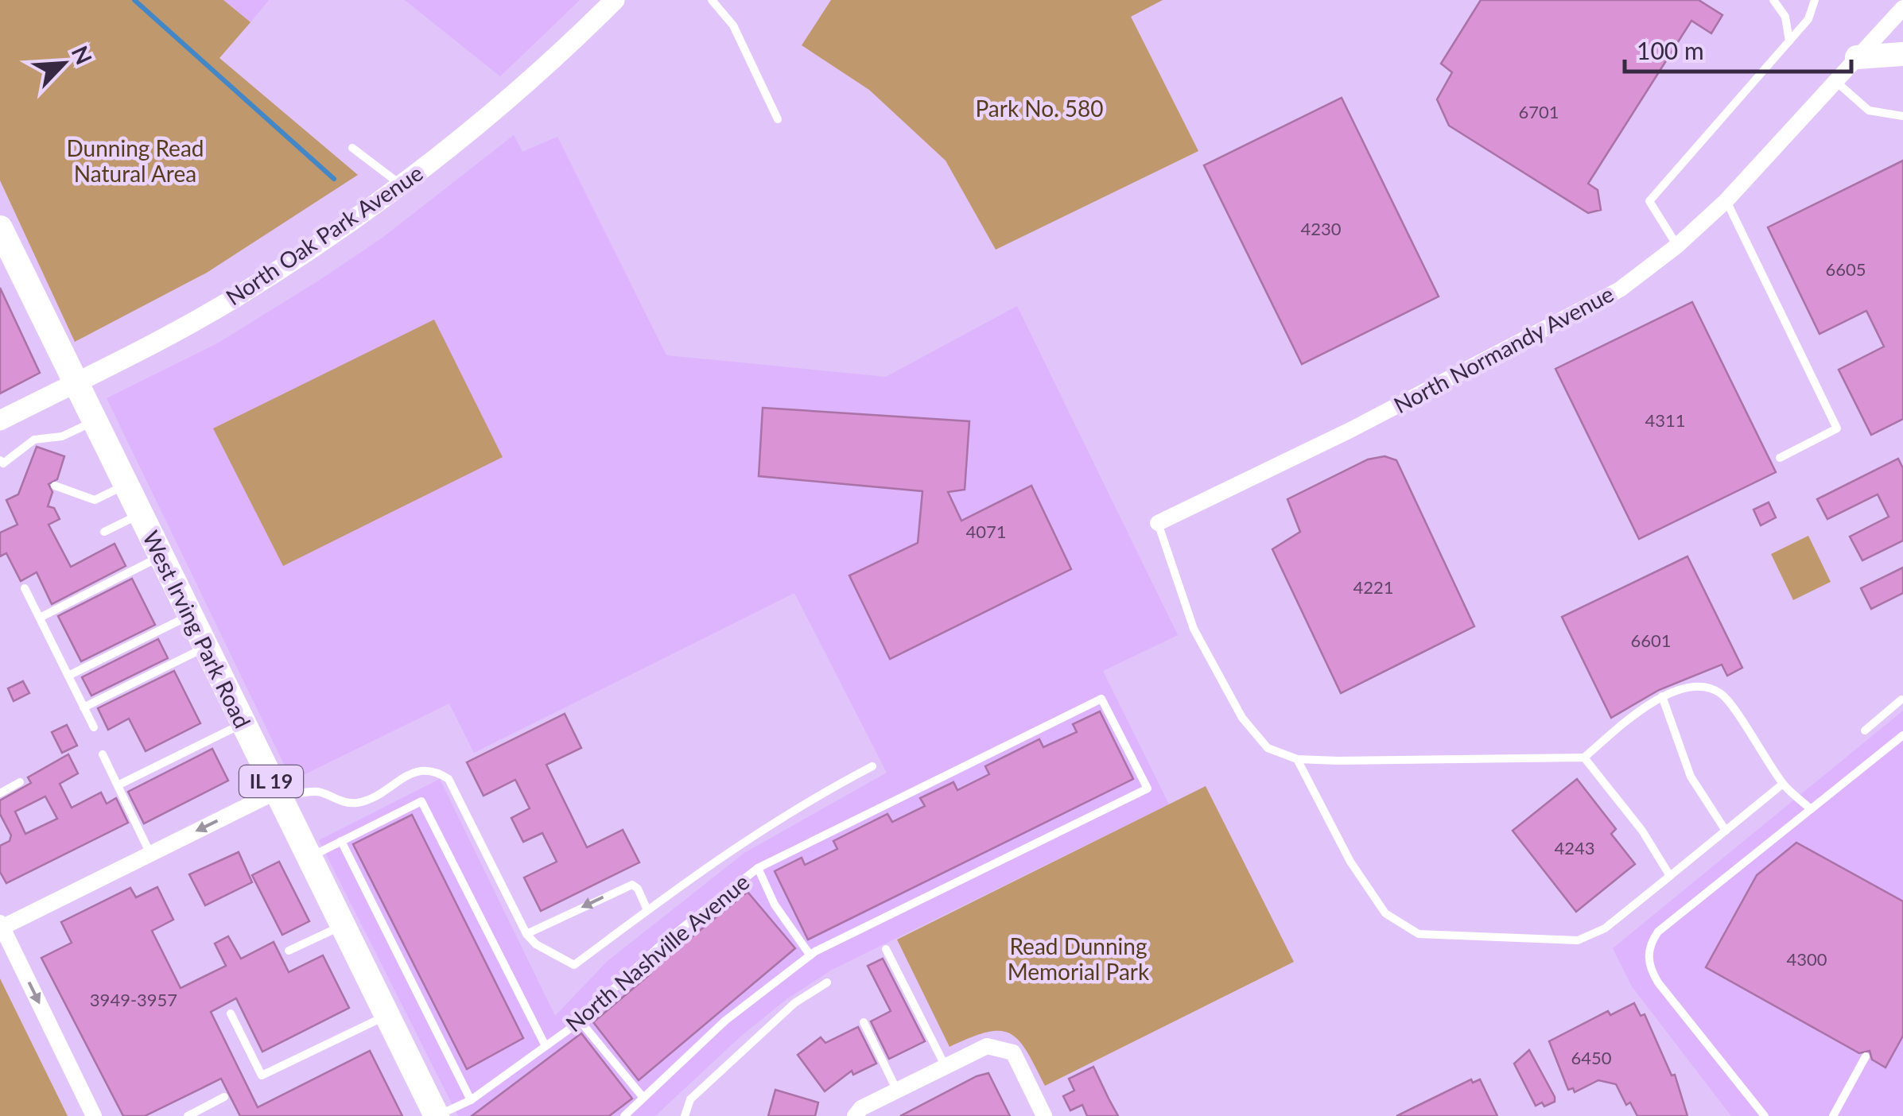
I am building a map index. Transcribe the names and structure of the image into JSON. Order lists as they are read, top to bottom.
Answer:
{
  "streets": {
    "main road": ["West Irving Park Road", "IL 19"],
    "street": ["North Oak Park Avenue", "North Normandy Avenue"],
    "lane": ["North Nashville Avenue"]
  },
  "crossings": [
    ["North Oak Park Avenue", "West Irving Park Road"],
    ["West Irving Park Road", "North Nashville Avenue"]
  ],
  "parks": ["Park No. 580", "Dunning Read Natural Area", "Read Dunning Memorial Park"],
  "house_numbers": [
    "6701",
    "4230",
    "6605",
    "4311",
    "4071",
    "4221",
    "6601",
    "4243",
    "4300",
    "3949-3957",
    "6450"
  ],
  "scale_bar": "100 m",
  "north": "top right"
}
